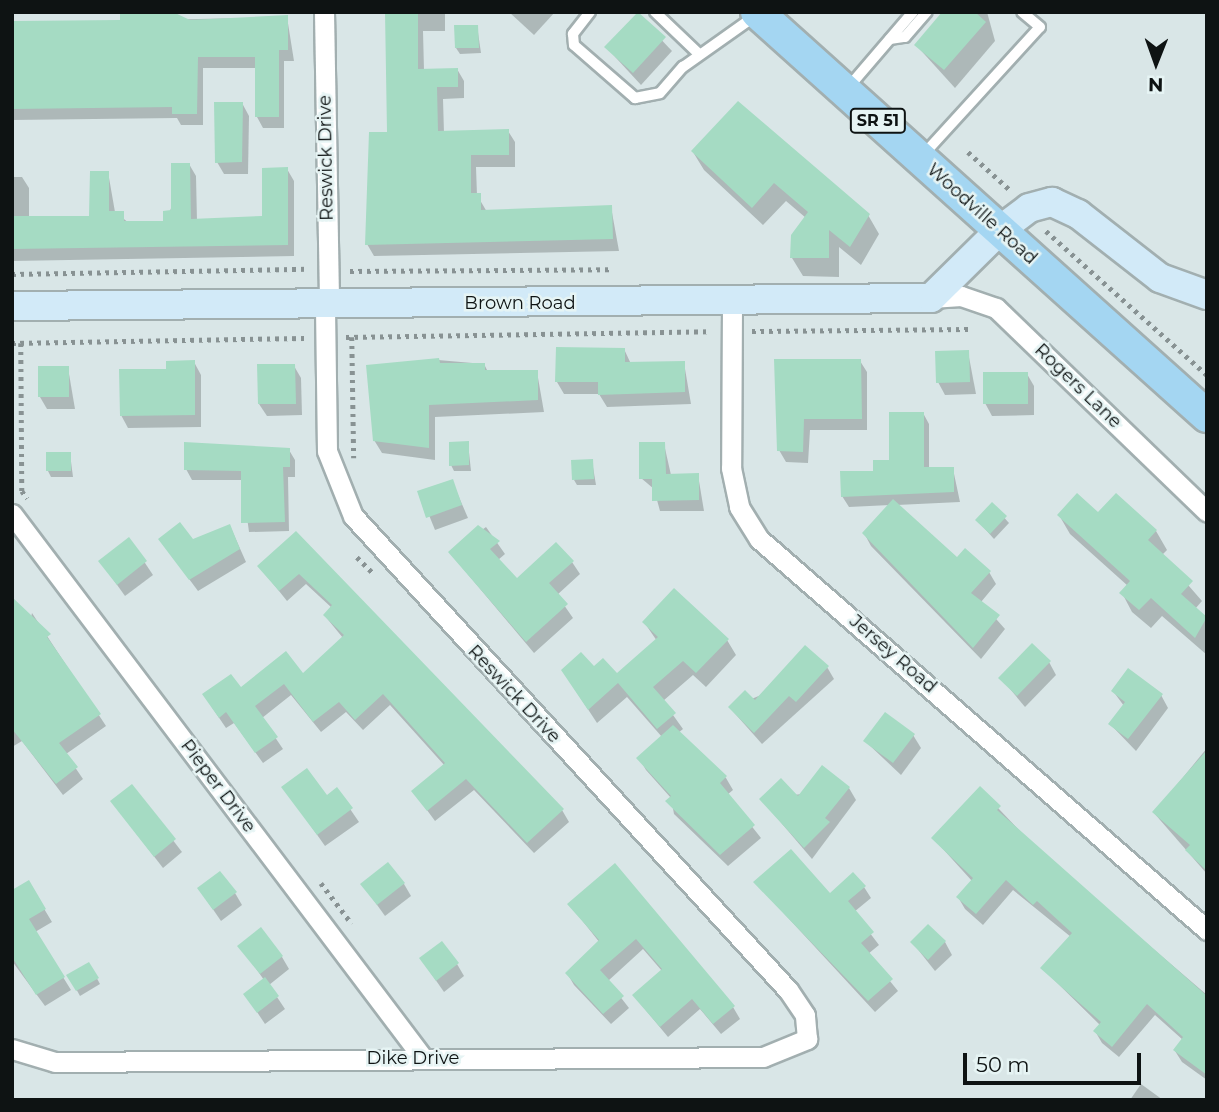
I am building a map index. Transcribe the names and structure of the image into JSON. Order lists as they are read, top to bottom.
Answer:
{
  "streets": {
    "main road": ["SR 51", "Woodville Road"],
    "street": [
      "Reswick Drive",
      "Brown Road",
      "Rogers Lane",
      "Jersey Road",
      "Pieper Drive",
      "Dike Drive"
    ]
  },
  "crossings": [
    ["Reswick Drive", "Brown Road"],
    ["Reswick Drive", "Dike Drive"],
    ["Brown Road", "Rogers Lane"],
    ["Brown Road", "Jersey Road"],
    ["Pieper Drive", "Dike Drive"]
  ],
  "scale_bar": "50 m",
  "north": "bottom"
}
